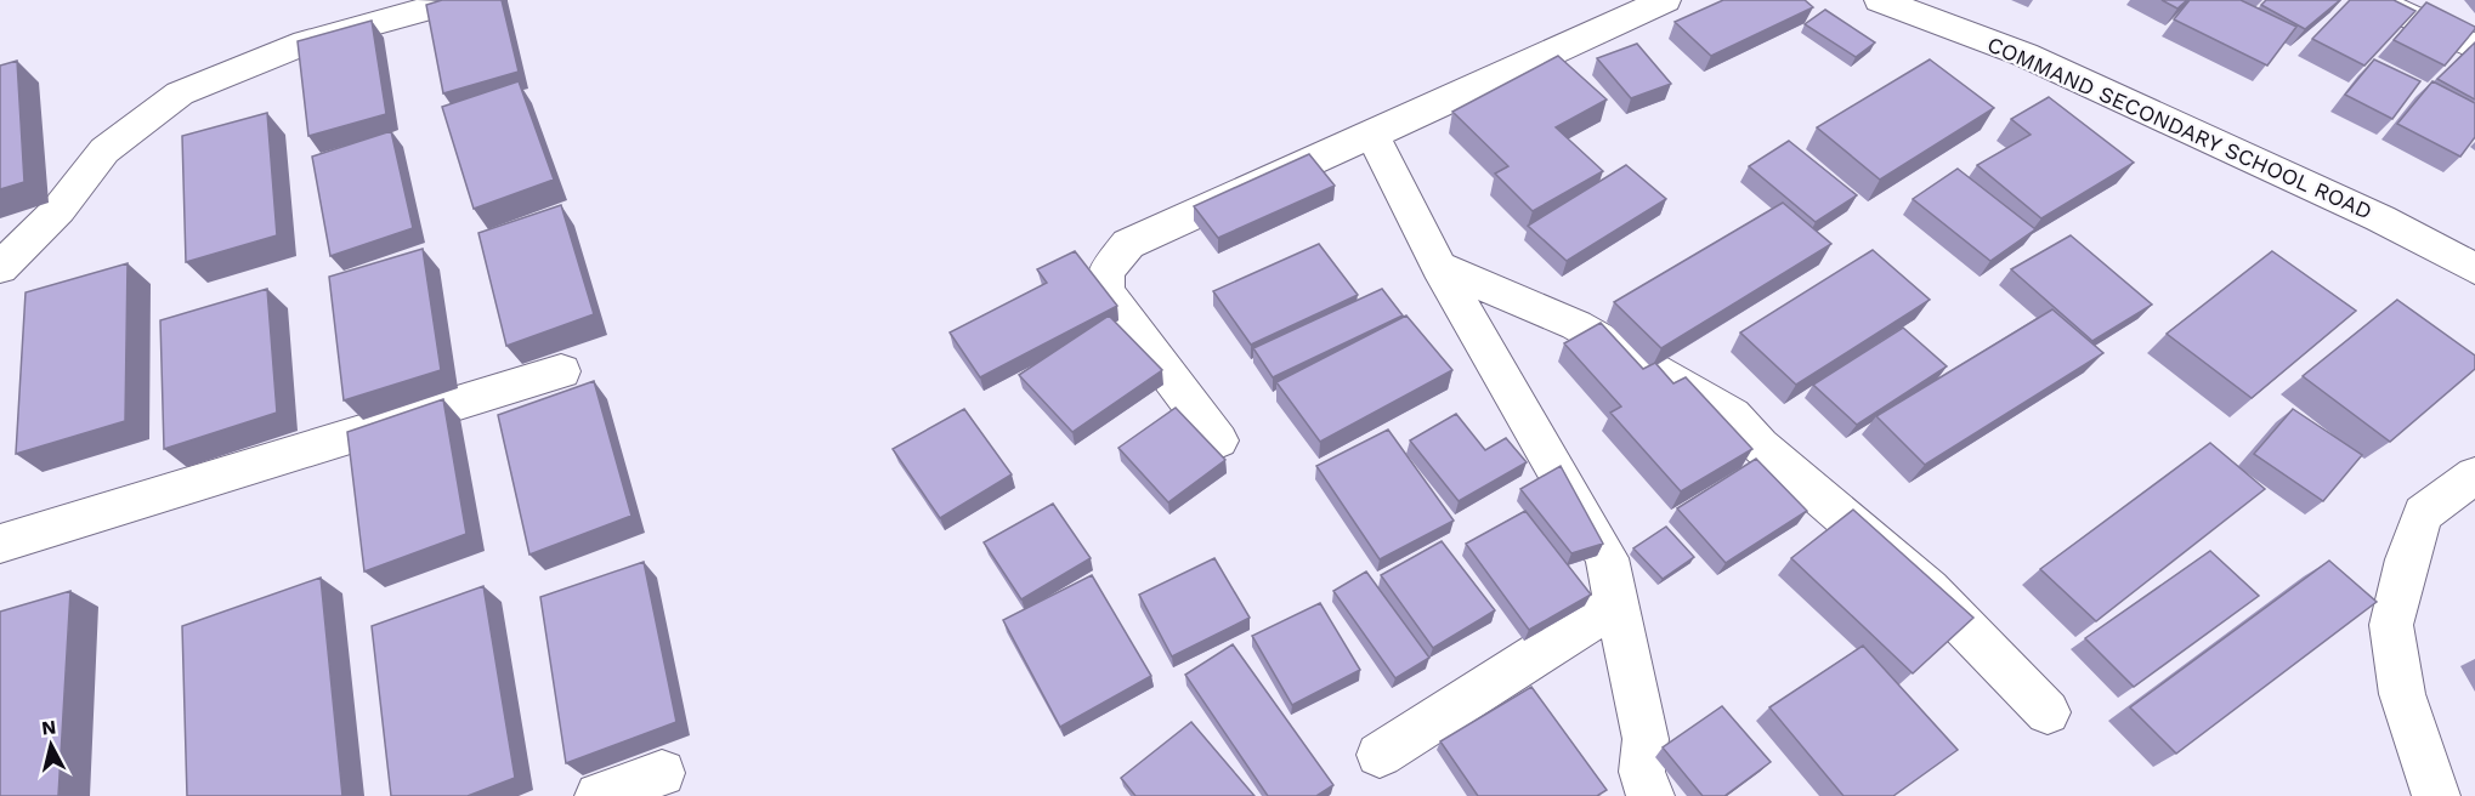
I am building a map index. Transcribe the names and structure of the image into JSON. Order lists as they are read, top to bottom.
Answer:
{
  "streets": {
    "street": ["COMMAND SECONDARY SCHOOL ROAD"]
  },
  "north": "top"
}
